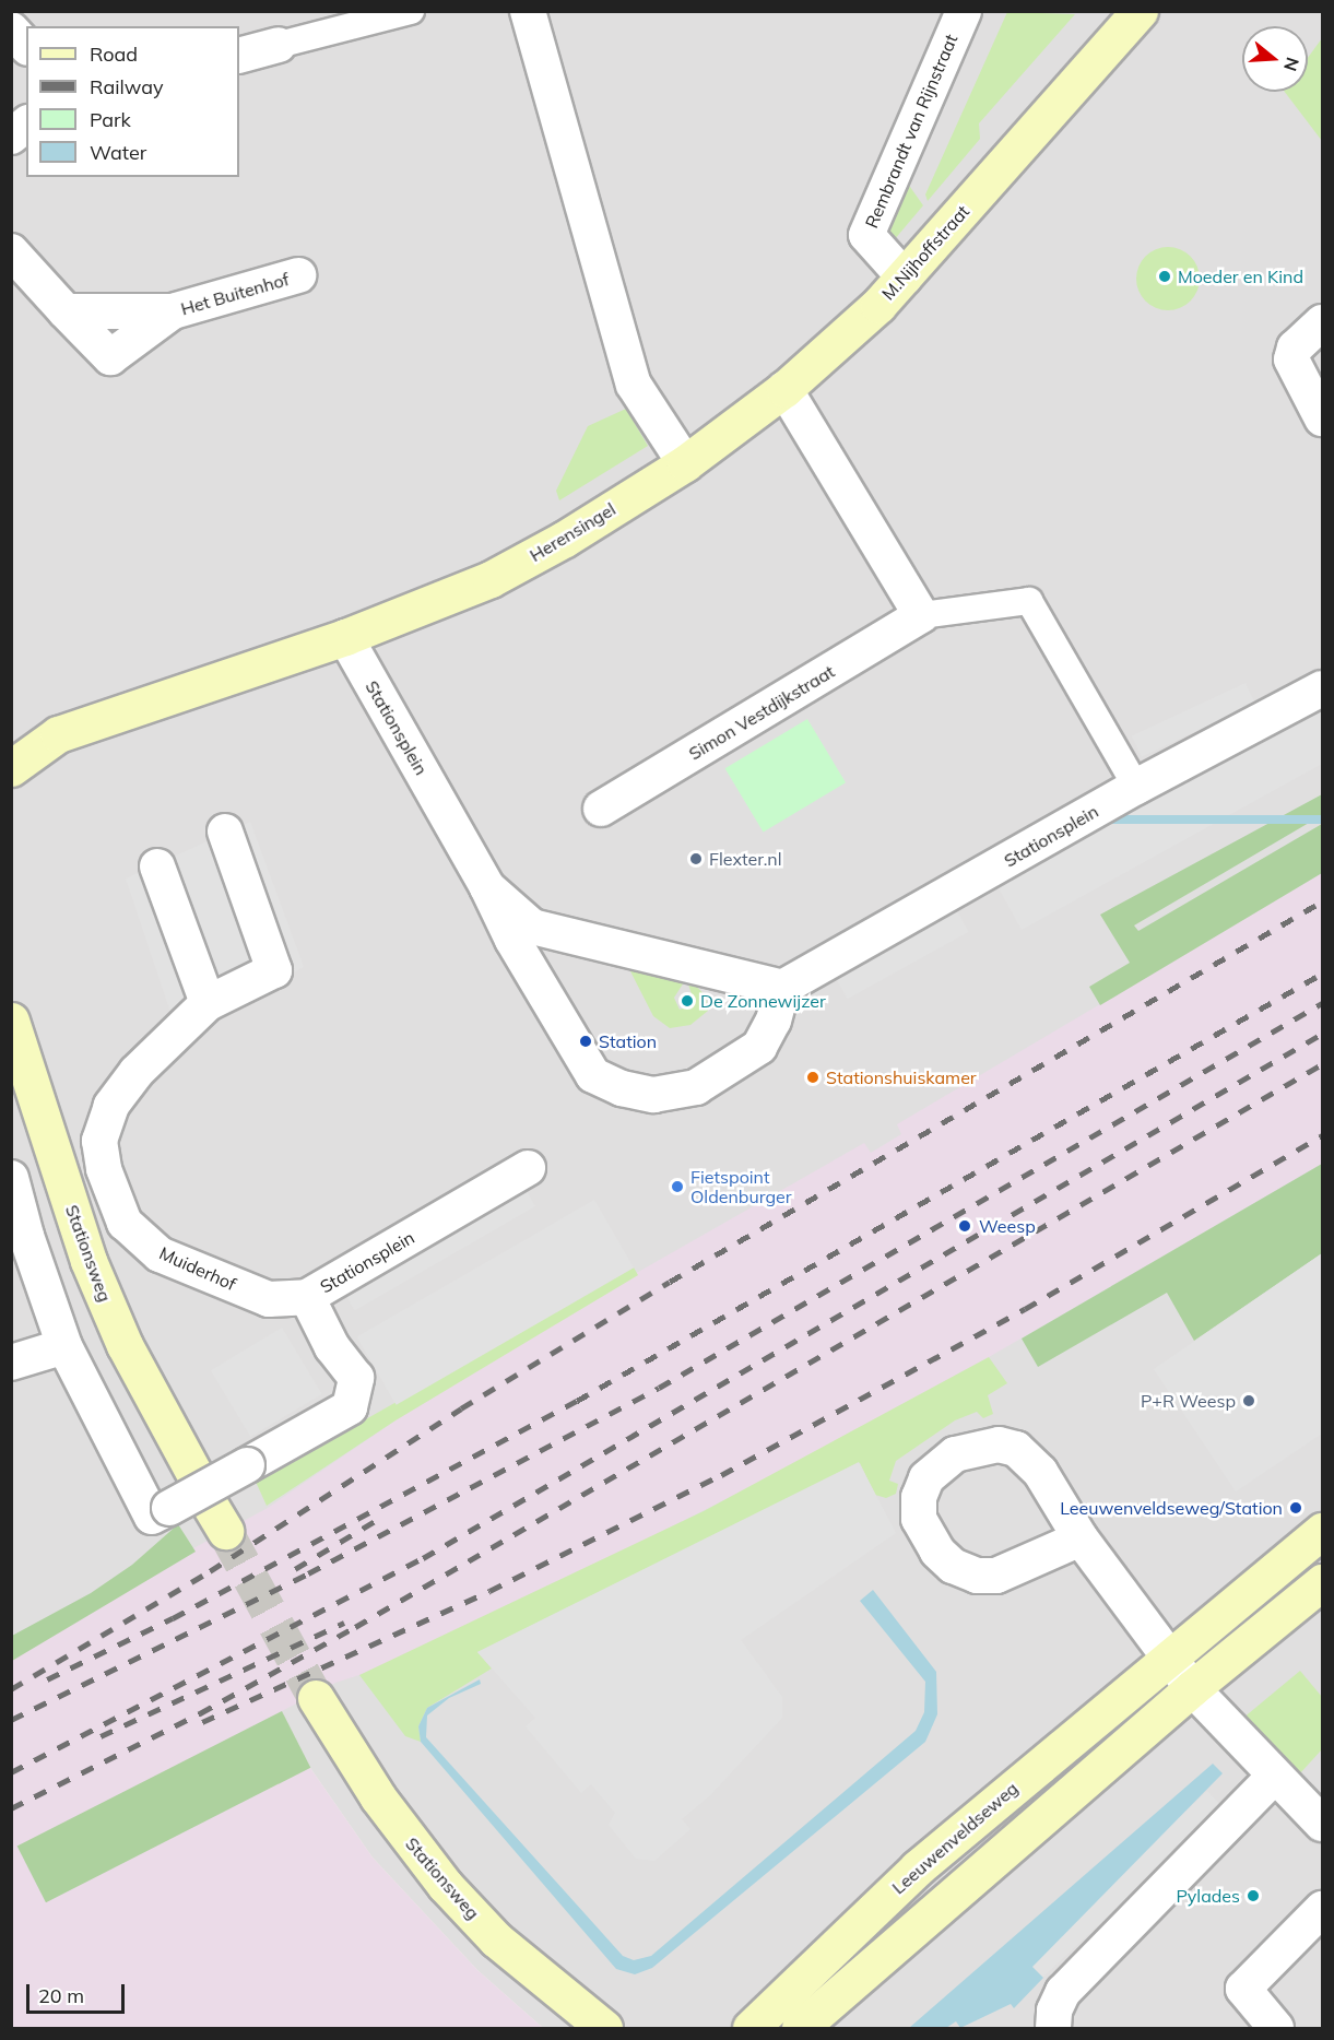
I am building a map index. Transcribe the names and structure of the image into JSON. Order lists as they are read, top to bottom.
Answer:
{
  "streets": {
    "main road": [
      "M.Nijhoffstraat",
      "Herensingel",
      "Stationsweg",
      "Leeuwenveldseweg"
    ],
    "street": [
      "Rembrandt van Rijnstraat",
      "Het Buitenhof",
      "Simon Vestdijkstraat",
      "Stationsplein",
      "Muiderhof"
    ]
  },
  "crossings": [
    ["Rembrandt van Rijnstraat", "M.Nijhoffstraat"],
    ["M.Nijhoffstraat", "Herensingel"],
    ["Herensingel", "Stationsplein"],
    ["Simon Vestdijkstraat", "Stationsplein"],
    ["Stationsplein", "Muiderhof"]
  ],
  "places": [
    "Moeder en Kind",
    "Flexter.nl",
    "De Zonnewijzer",
    "Station",
    "Stationshuiskamer",
    "Fietspoint Oldenburger",
    "Weesp",
    "P+R Weesp",
    "Leeuwenveldseweg/Station",
    "Pylades"
  ],
  "legend": [
    "Road",
    "Railway",
    "Park",
    "Water"
  ],
  "scale_bar": "20 m",
  "north": "right"
}
